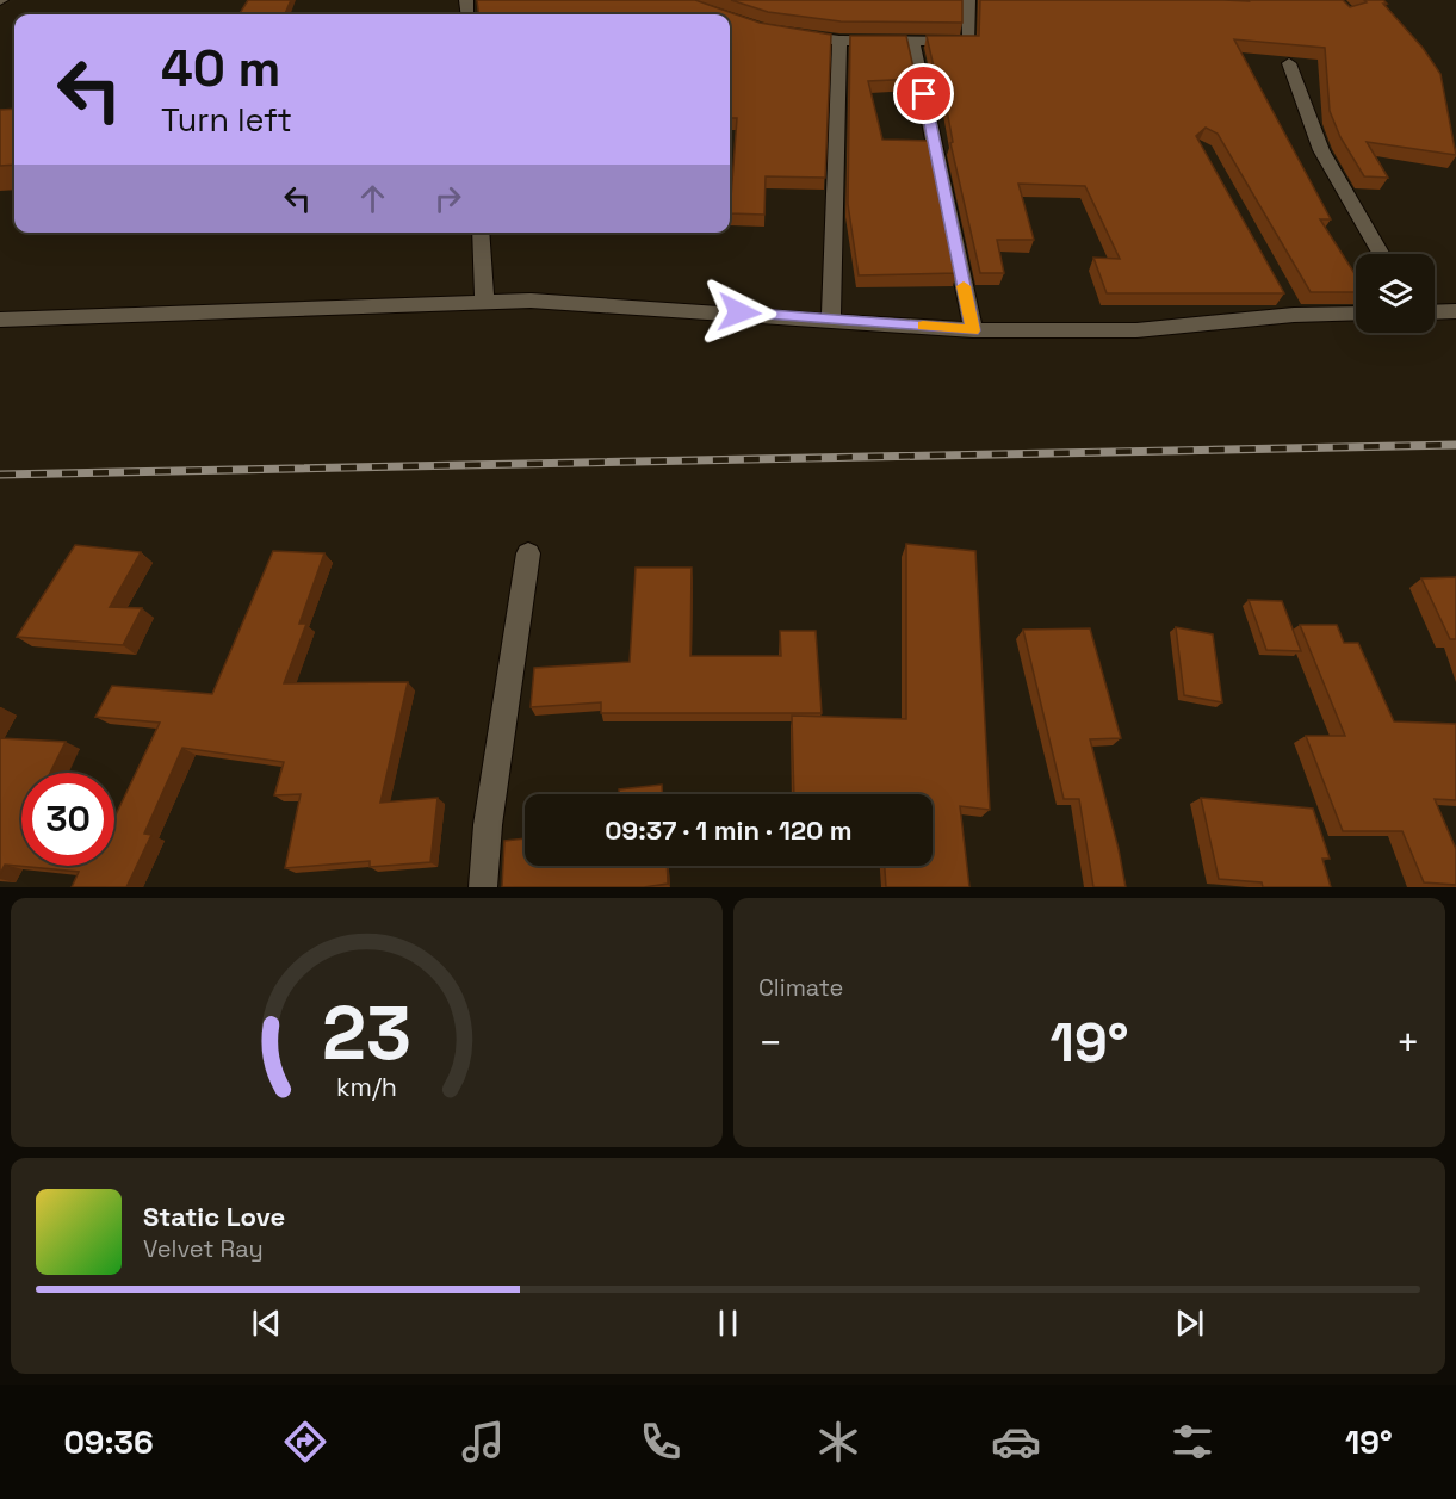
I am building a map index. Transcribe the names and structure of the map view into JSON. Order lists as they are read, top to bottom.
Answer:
{
  "page": {
    "turn": ["40 m", "Turn left"],
    "limit": "30",
    "trip": "09:37 · 1 min · 120 m",
    "tile": "Climate",
    "heat": ["−", "19°", "+"],
    "song": ["Static Love", "Velvet Ray"],
    "tabs": ["09:36", "19°"],
    "gauge": ["23", "km/h"]
  }
}
